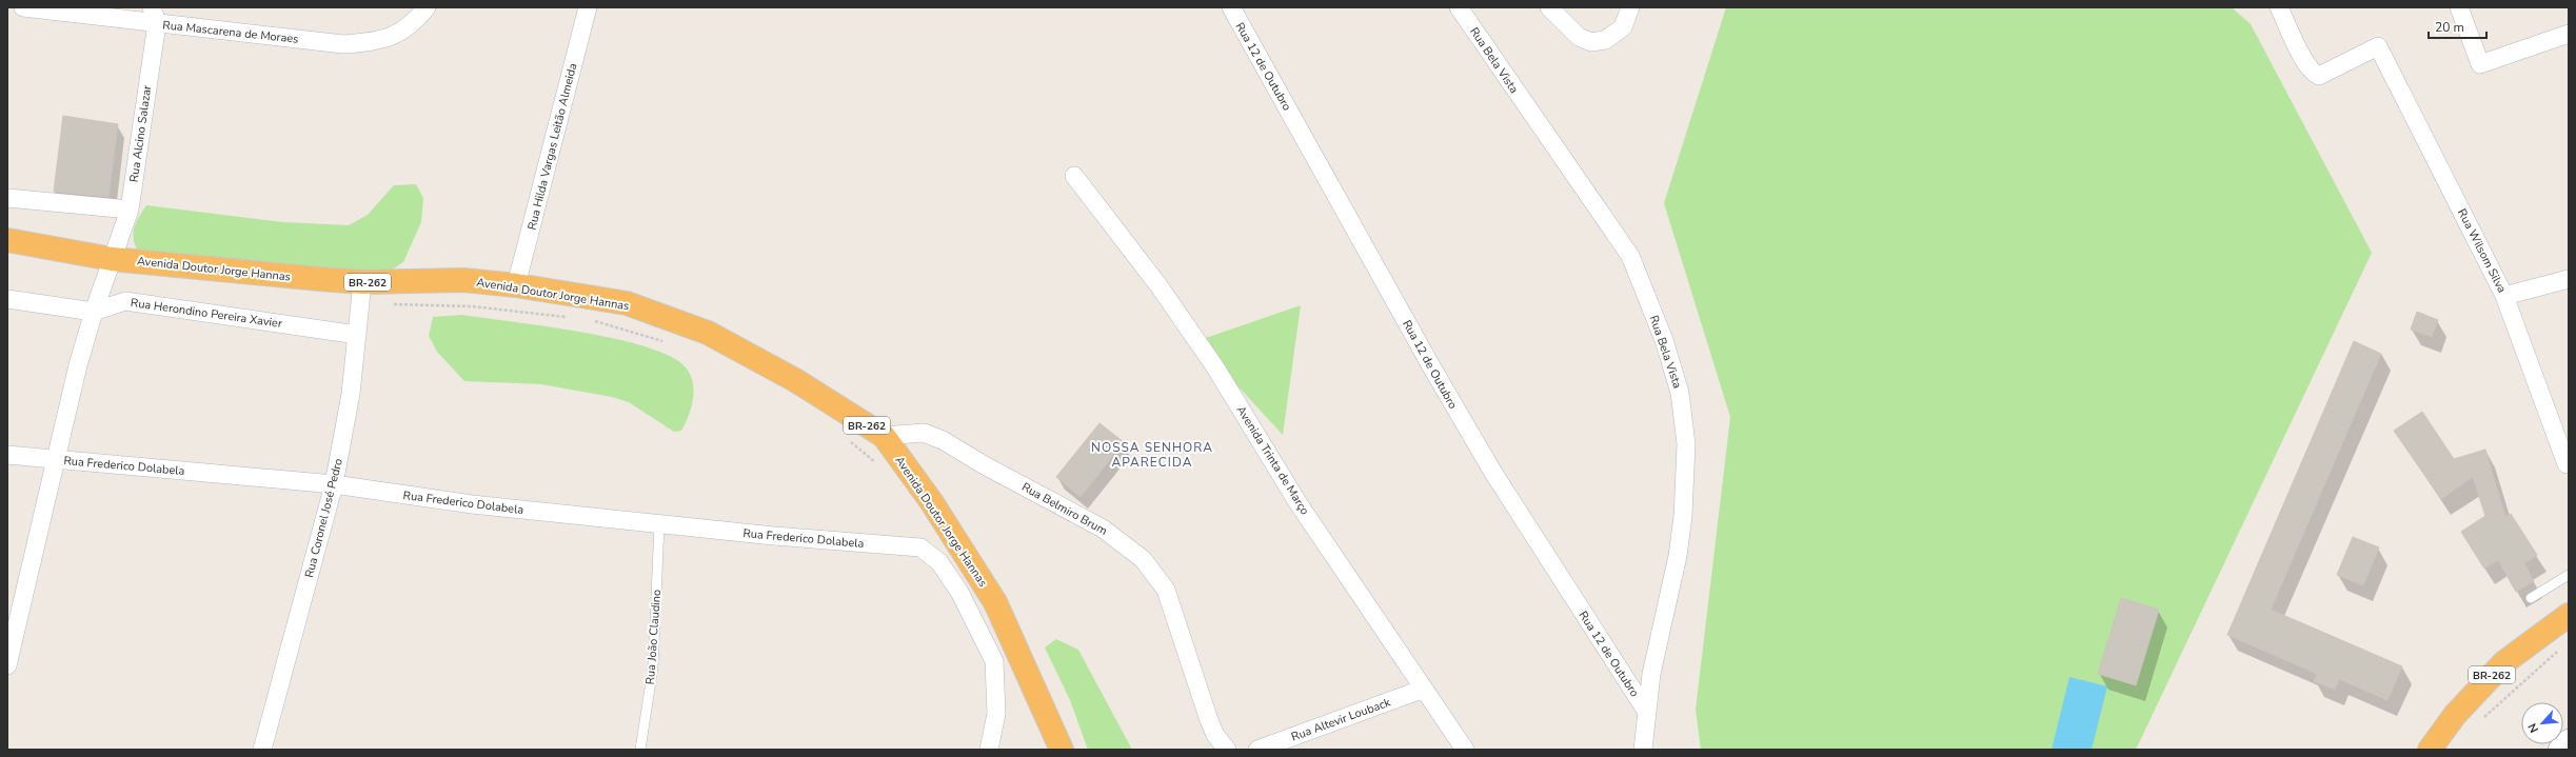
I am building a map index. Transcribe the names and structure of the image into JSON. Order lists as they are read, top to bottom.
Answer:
{
  "streets": {
    "highway": ["Avenida Doutor Jorge Hannas", "BR-262"],
    "street": [
      "Rua Mascarena de Moraes",
      "Rua Bela Vista",
      "Rua 12 de Outubro",
      "Rua Alcino Salazar",
      "Rua Hilda Vargas Leitão Almeida",
      "Rua Wilsom Silva",
      "Rua Herondino Pereira Xavier",
      "Avenida Trinta de Março",
      "Rua Frederico Dolabela",
      "Rua Belmiro Brum",
      "Rua Coronel José Pedro",
      "Rua Altevir Louback"
    ],
    "lane": ["Rua João Claudino"]
  },
  "crossings": [
    ["Rua Mascarena de Moraes", "Rua Alcino Salazar"],
    ["Rua Bela Vista", "Rua 12 de Outubro"],
    ["Rua Alcino Salazar", "Avenida Doutor Jorge Hannas"],
    ["Rua Alcino Salazar", "Rua Herondino Pereira Xavier"],
    ["Rua Alcino Salazar", "Rua Frederico Dolabela"],
    ["Rua Hilda Vargas Leitão Almeida", "Avenida Doutor Jorge Hannas"],
    ["Avenida Doutor Jorge Hannas", "Rua Belmiro Brum"],
    ["Avenida Doutor Jorge Hannas", "Rua Coronel José Pedro"],
    ["Rua Herondino Pereira Xavier", "Rua Coronel José Pedro"],
    ["Avenida Trinta de Março", "Rua Altevir Louback"],
    ["Rua Frederico Dolabela", "Rua Coronel José Pedro"],
    ["Rua Frederico Dolabela", "Rua João Claudino"]
  ],
  "districts": ["NOSSA SENHORA APARECIDA"],
  "scale_bar": "20 m",
  "north": "bottom left"
}
